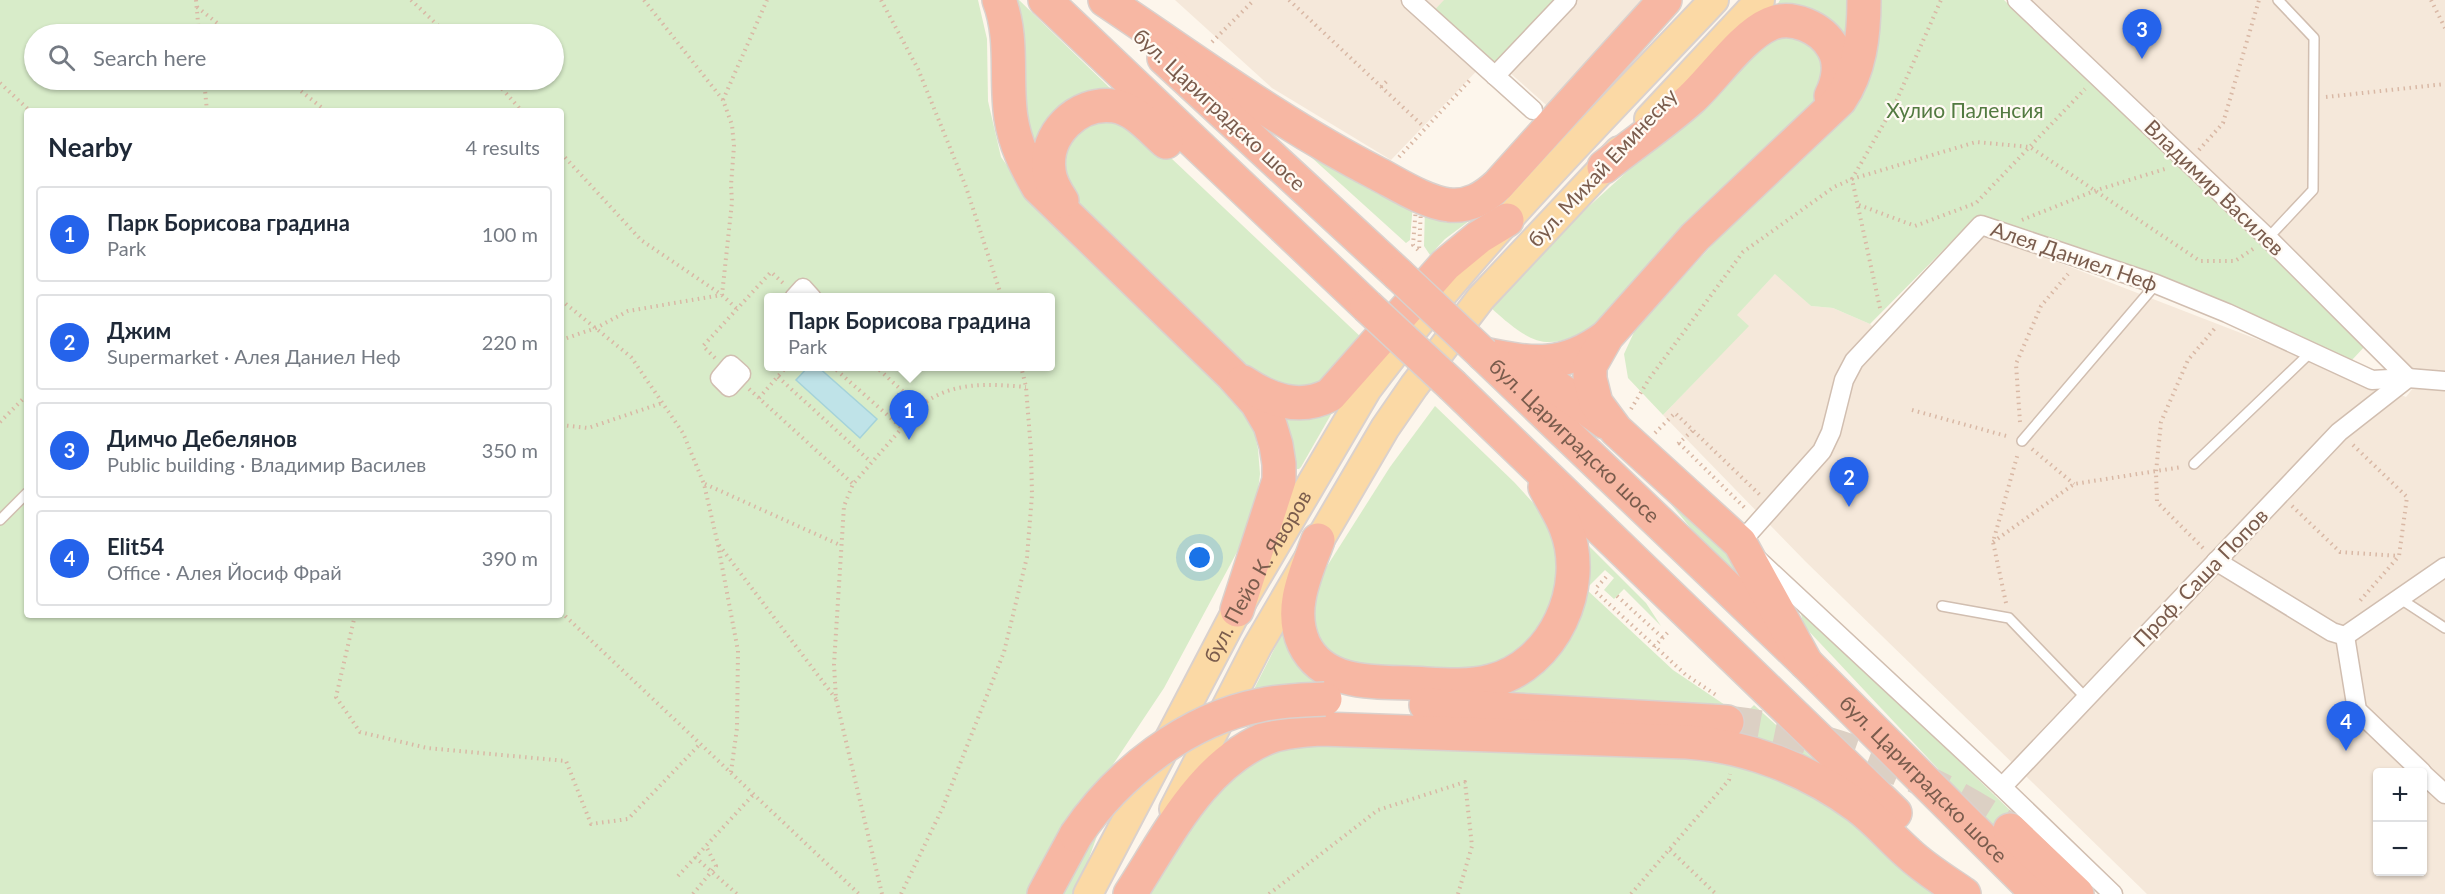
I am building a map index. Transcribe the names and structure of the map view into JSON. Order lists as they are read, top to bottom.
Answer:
{
  "streets": {
    "highway": ["бул. Цариградско шосе"],
    "main road": ["бул. Михай Еминеску", "бул. Пейо К. Яворов"],
    "street": ["Владимир Василев", "Алея Даниел Неф", "Проф. Саша Попов"]
  },
  "crossings": [
    ["бул. Михай Еминеску", "бул. Пейо К. Яворов"],
    ["Владимир Василев", "Алея Даниел Неф"],
    ["Владимир Василев", "Проф. Саша Попов"],
    ["Алея Даниел Неф", "Проф. Саша Попов"]
  ],
  "parks": ["Хулио Паленсия"],
  "page": {
    "pins": [
      "3",
      "1",
      "2",
      "4"
    ],
    "search": "Search here",
    "heading": ["Nearby", "4 results"],
    "list": [
      {
        "mark": "1",
        "name": "Парк Борисова градина",
        "note": "Park",
        "value": "100 m"
      },
      {
        "mark": "2",
        "name": "Джим",
        "note": "Supermarket · Алея Даниел Неф",
        "value": "220 m"
      },
      {
        "mark": "3",
        "name": "Димчо Дебелянов",
        "note": "Public building · Владимир Василев",
        "value": "350 m"
      },
      {
        "mark": "4",
        "name": "Elit54",
        "note": "Office · Алея Йосиф Фрай",
        "value": "390 m"
      }
    ],
    "popup": ["Парк Борисова градина", "Park"],
    "map_buttons": ["+", "−"]
  }
}
